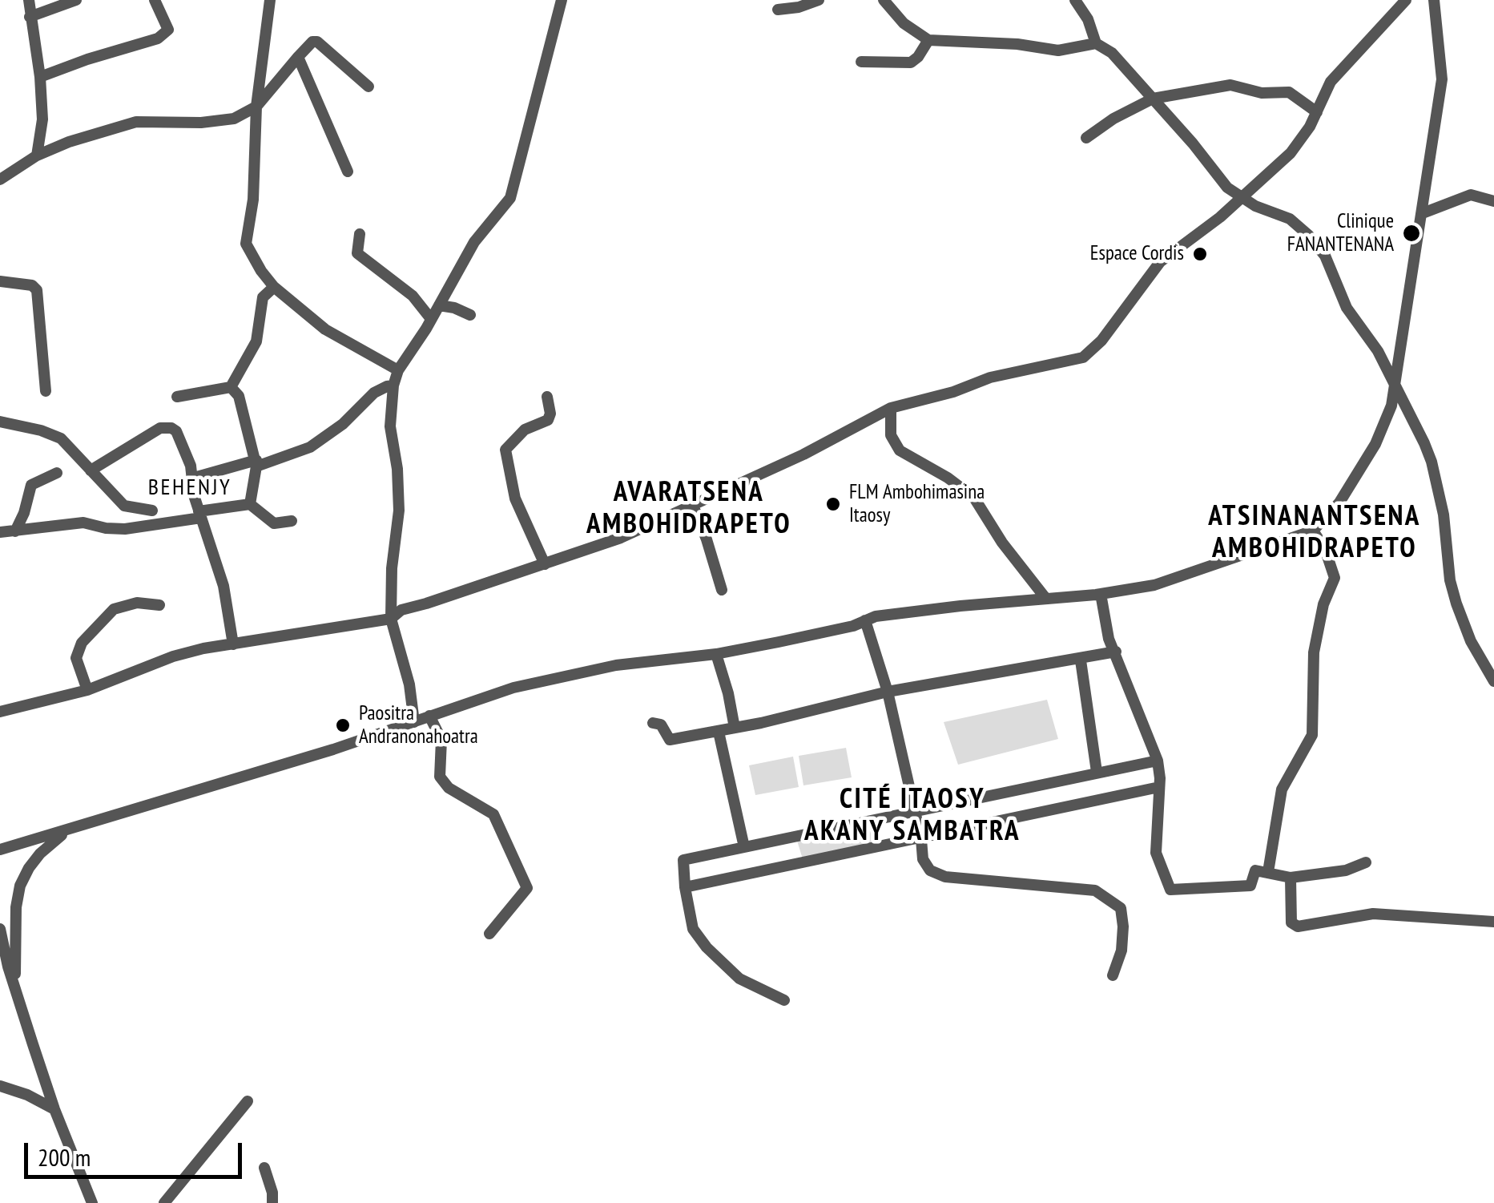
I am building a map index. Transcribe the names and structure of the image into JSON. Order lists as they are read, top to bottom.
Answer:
{
  "districts": [
    "BEHENJY",
    "AVARATSENA AMBOHIDRAPETO",
    "ATSINANANTSENA AMBOHIDRAPETO",
    "CITÉ ITAOSY AKANY SAMBATRA"
  ],
  "places": [
    "Clinique FANANTENANA",
    "Espace Cordis",
    "FLM Ambohimasina Itaosy",
    "Paositra Andranonahoatra"
  ],
  "scale_bar": "200 m"
}
